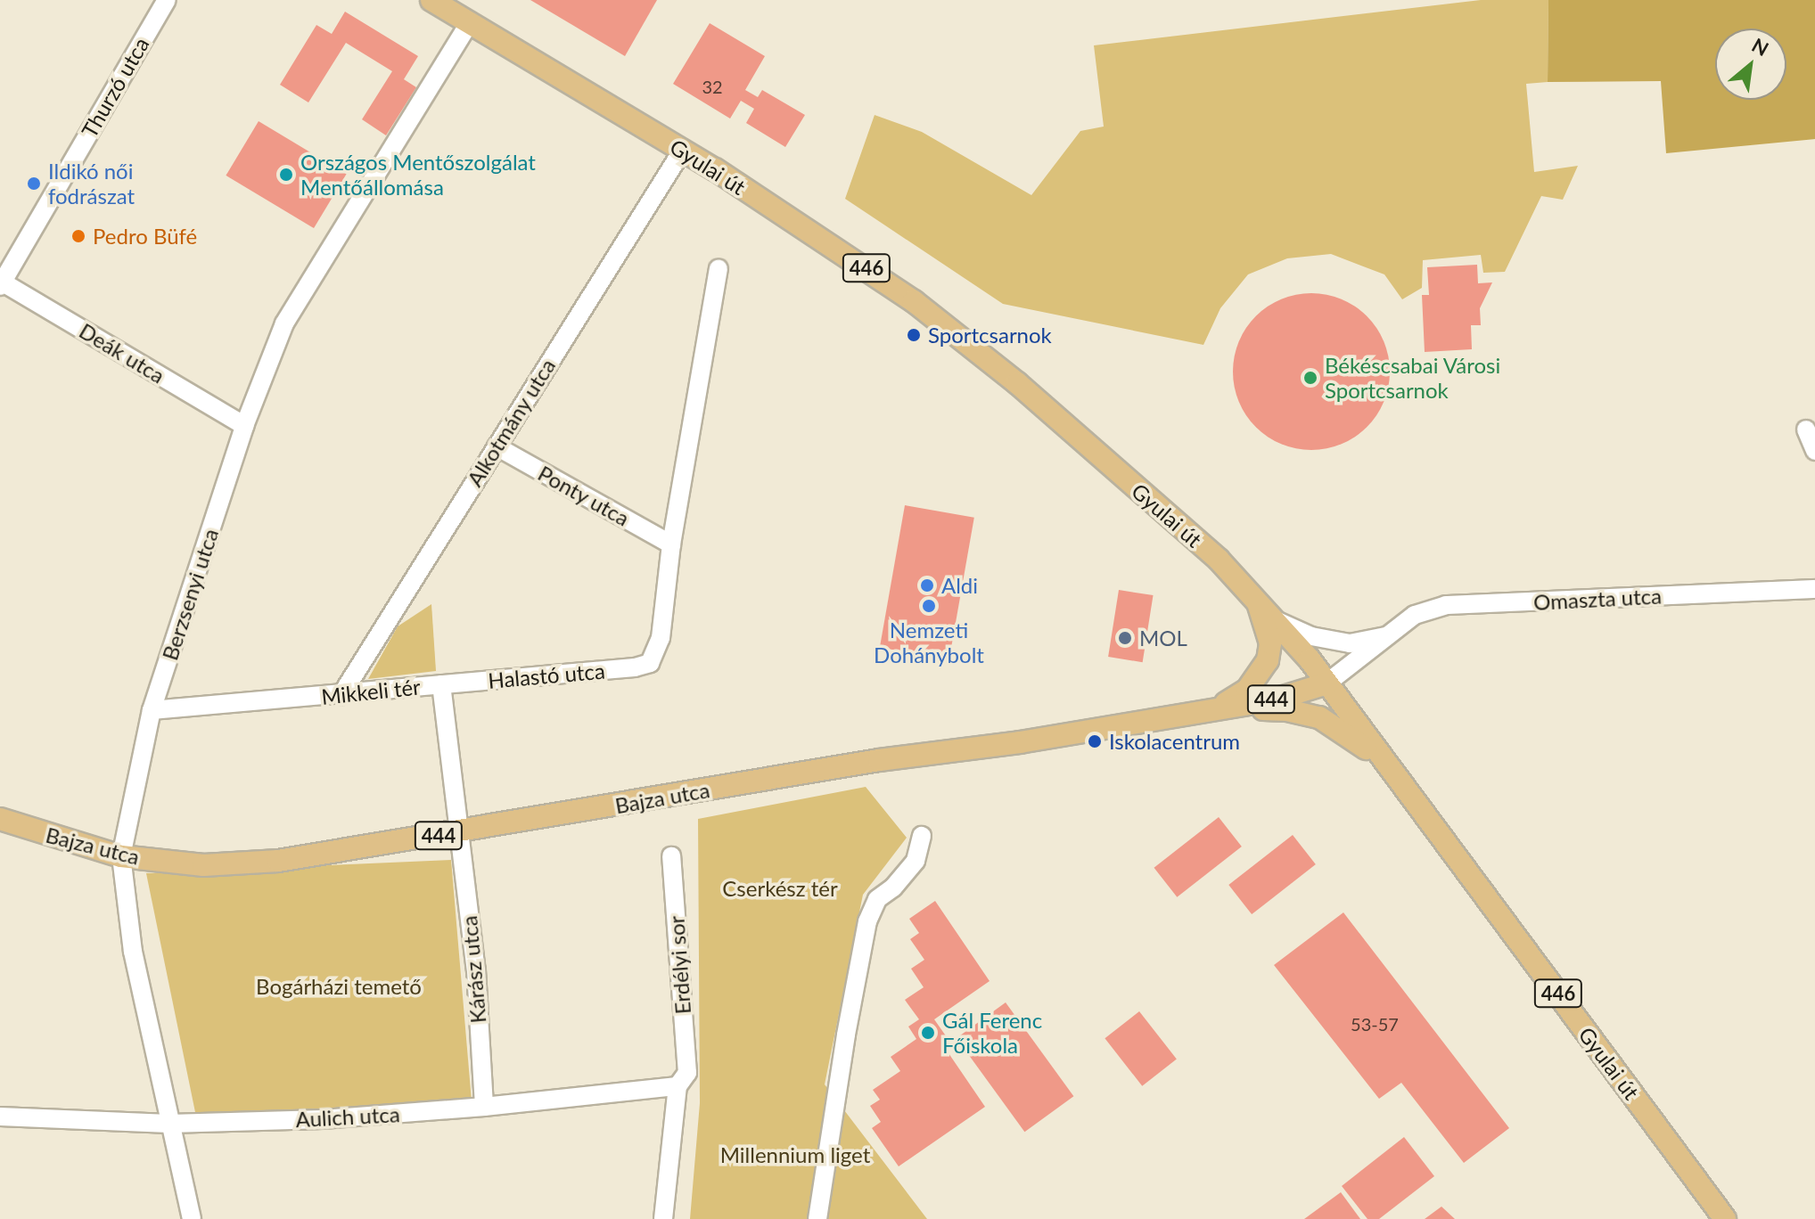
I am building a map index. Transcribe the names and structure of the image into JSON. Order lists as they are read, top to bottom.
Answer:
{
  "streets": {
    "main road": [
      "Gyulai út",
      "446",
      "444",
      "Bajza utca"
    ],
    "street": [
      "Thurzó utca",
      "Deák utca",
      "Alkotmány utca",
      "Ponty utca",
      "Berzsenyi utca",
      "Omaszta utca",
      "Halastó utca",
      "Mikkeli tér",
      "Erdélyi sor",
      "Kárász utca",
      "Aulich utca"
    ]
  },
  "crossings": [
    ["Thurzó utca", "Deák utca"],
    ["Gyulai út", "Alkotmány utca"],
    ["Gyulai út", "Berzsenyi utca"],
    ["Gyulai út", "Omaszta utca"],
    ["Gyulai út", "Bajza utca"],
    ["Deák utca", "Berzsenyi utca"],
    ["Alkotmány utca", "Ponty utca"],
    ["Alkotmány utca", "Mikkeli tér"],
    ["Ponty utca", "Halastó utca"],
    ["Berzsenyi utca", "Mikkeli tér"],
    ["Berzsenyi utca", "Bajza utca"],
    ["Berzsenyi utca", "Aulich utca"],
    ["Omaszta utca", "Bajza utca"],
    ["Halastó utca", "Mikkeli tér"],
    ["Mikkeli tér", "Bajza utca"],
    ["Mikkeli tér", "Kárász utca"],
    ["Bajza utca", "Kárász utca"],
    ["Erdélyi sor", "Aulich utca"],
    ["Kárász utca", "Aulich utca"]
  ],
  "parks": ["Cserkész tér", "Bogárházi temető", "Millennium liget"],
  "places": [
    "Országos Mentőszolgálat Mentőállomása",
    "Ildikó női fodrászat",
    "Pedro Büfé",
    "Sportcsarnok",
    "Békéscsabai Városi Sportcsarnok",
    "Aldi",
    "Nemzeti Dohánybolt",
    "MOL",
    "Iskolacentrum",
    "Gál Ferenc Főiskola"
  ],
  "house_numbers": ["32", "53-57"],
  "north": "top right"
}
